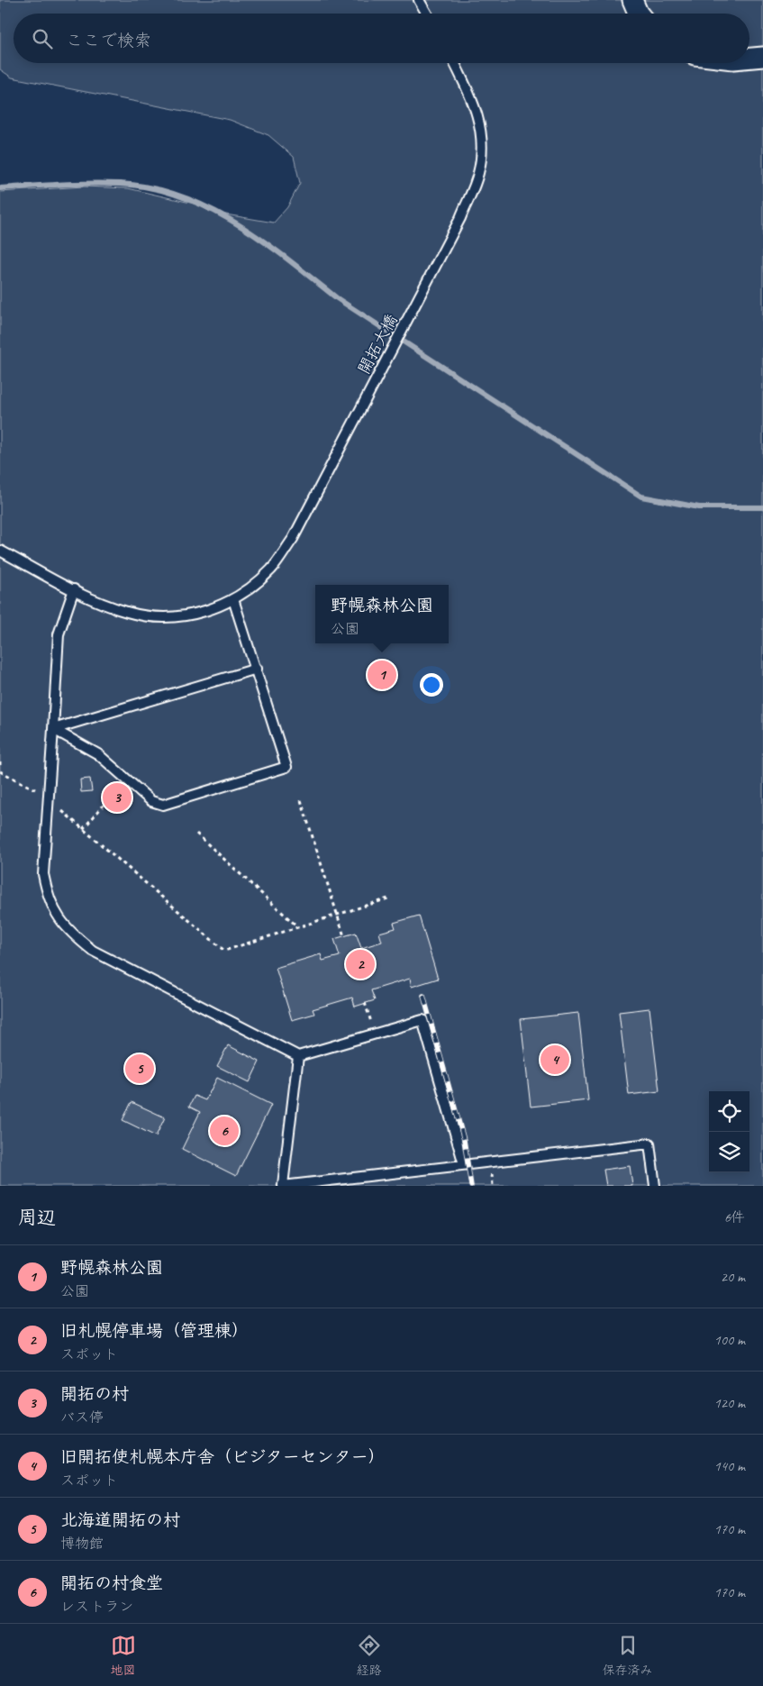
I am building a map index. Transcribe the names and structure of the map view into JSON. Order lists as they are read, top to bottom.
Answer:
{
  "streets": {
    "lane": ["開拓大橋"]
  },
  "page": {
    "search": "ここで検索",
    "popup": ["野幌森林公園", "公園"],
    "pins": [
      "1",
      "3",
      "2",
      "4",
      "5",
      "6"
    ],
    "heading": ["周辺", "6件"],
    "list": [
      {
        "mark": "1",
        "name": "野幌森林公園",
        "note": "公園",
        "value": "20 m"
      },
      {
        "mark": "2",
        "name": "旧札幌停車場（管理棟）",
        "note": "スポット",
        "value": "100 m"
      },
      {
        "mark": "3",
        "name": "開拓の村",
        "note": "バス停",
        "value": "120 m"
      },
      {
        "mark": "4",
        "name": "旧開拓使札幌本庁舎（ビジターセンター）",
        "note": "スポット",
        "value": "140 m"
      },
      {
        "mark": "5",
        "name": "北海道開拓の村",
        "note": "博物館",
        "value": "170 m"
      },
      {
        "mark": "6",
        "name": "開拓の村食堂",
        "note": "レストラン",
        "value": "170 m"
      }
    ],
    "nav": ["地図", "経路", "保存済み"]
  }
}
